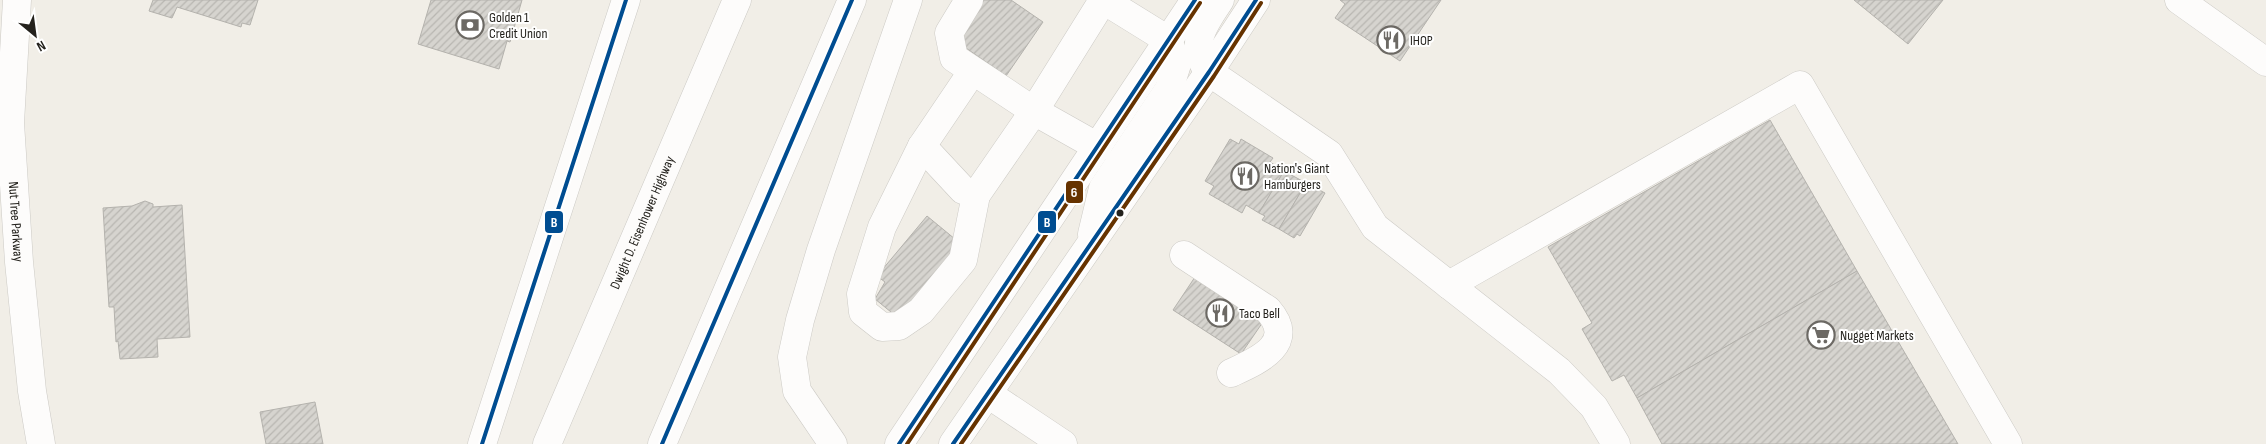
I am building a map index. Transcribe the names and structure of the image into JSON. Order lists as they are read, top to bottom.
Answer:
{
  "streets": {
    "main road": ["Nut Tree Parkway", "Dwight D. Eisenhower Highway"]
  },
  "places": {
    "bank": ["Golden 1 Credit Union"],
    "restaurant": ["IHOP", "Nation's Giant Hamburgers", "Taco Bell"],
    "supermarket": ["Nugget Markets"]
  },
  "lines": ["transit line B", "transit line 6"],
  "north": "bottom right"
}
